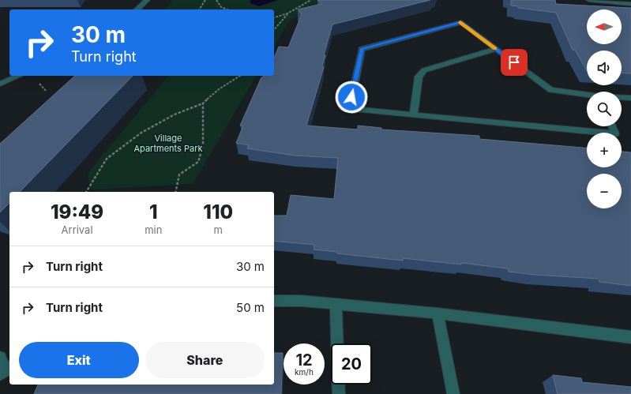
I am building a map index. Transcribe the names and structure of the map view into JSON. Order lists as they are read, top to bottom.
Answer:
{
  "parks": ["Village Apartments Park"],
  "north": "left",
  "page": {
    "map_buttons": ["+", "−"],
    "turn": ["30 m", "Turn right"],
    "eta": [
      "19:49",
      "Arrival",
      "1",
      "min",
      "110",
      "m"
    ],
    "list": [
      {
        "name": "Turn right",
        "value": "30 m"
      },
      {
        "name": "Turn right",
        "value": "50 m"
      }
    ],
    "buttons": ["Exit", "Share"],
    "speed": "12 km/h",
    "limit": "20"
  }
}
